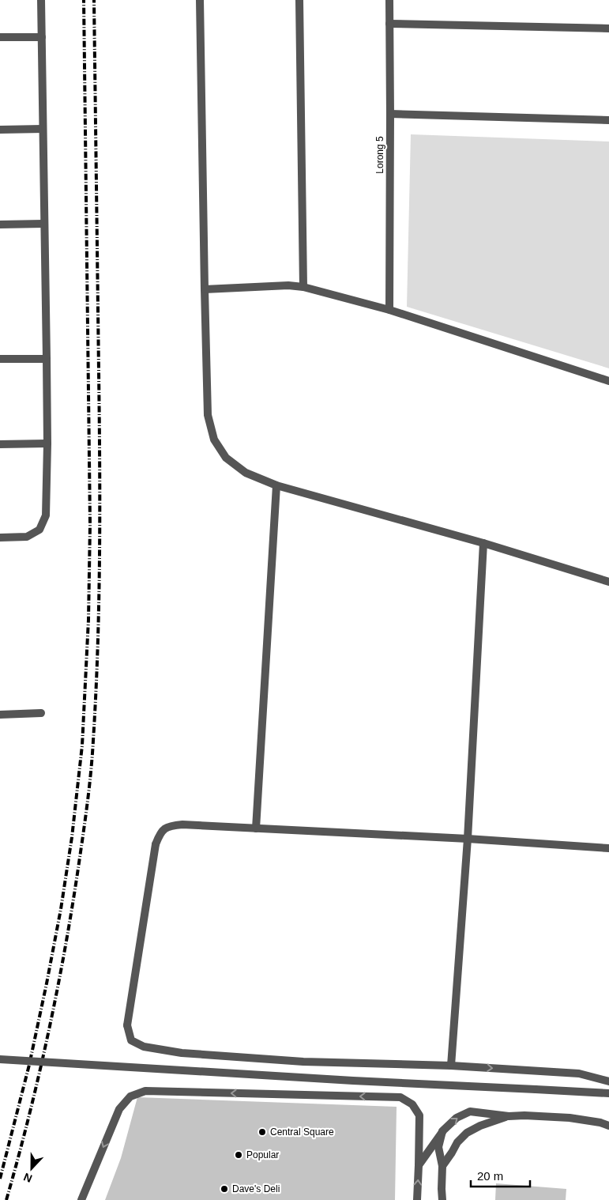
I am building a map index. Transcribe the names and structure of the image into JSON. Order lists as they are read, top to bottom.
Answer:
{
  "streets": {
    "street": ["Lorong 5"]
  },
  "places": ["Central Square", "Popular", "Dave's Deli"],
  "scale_bar": "20 m",
  "north": "bottom"
}
